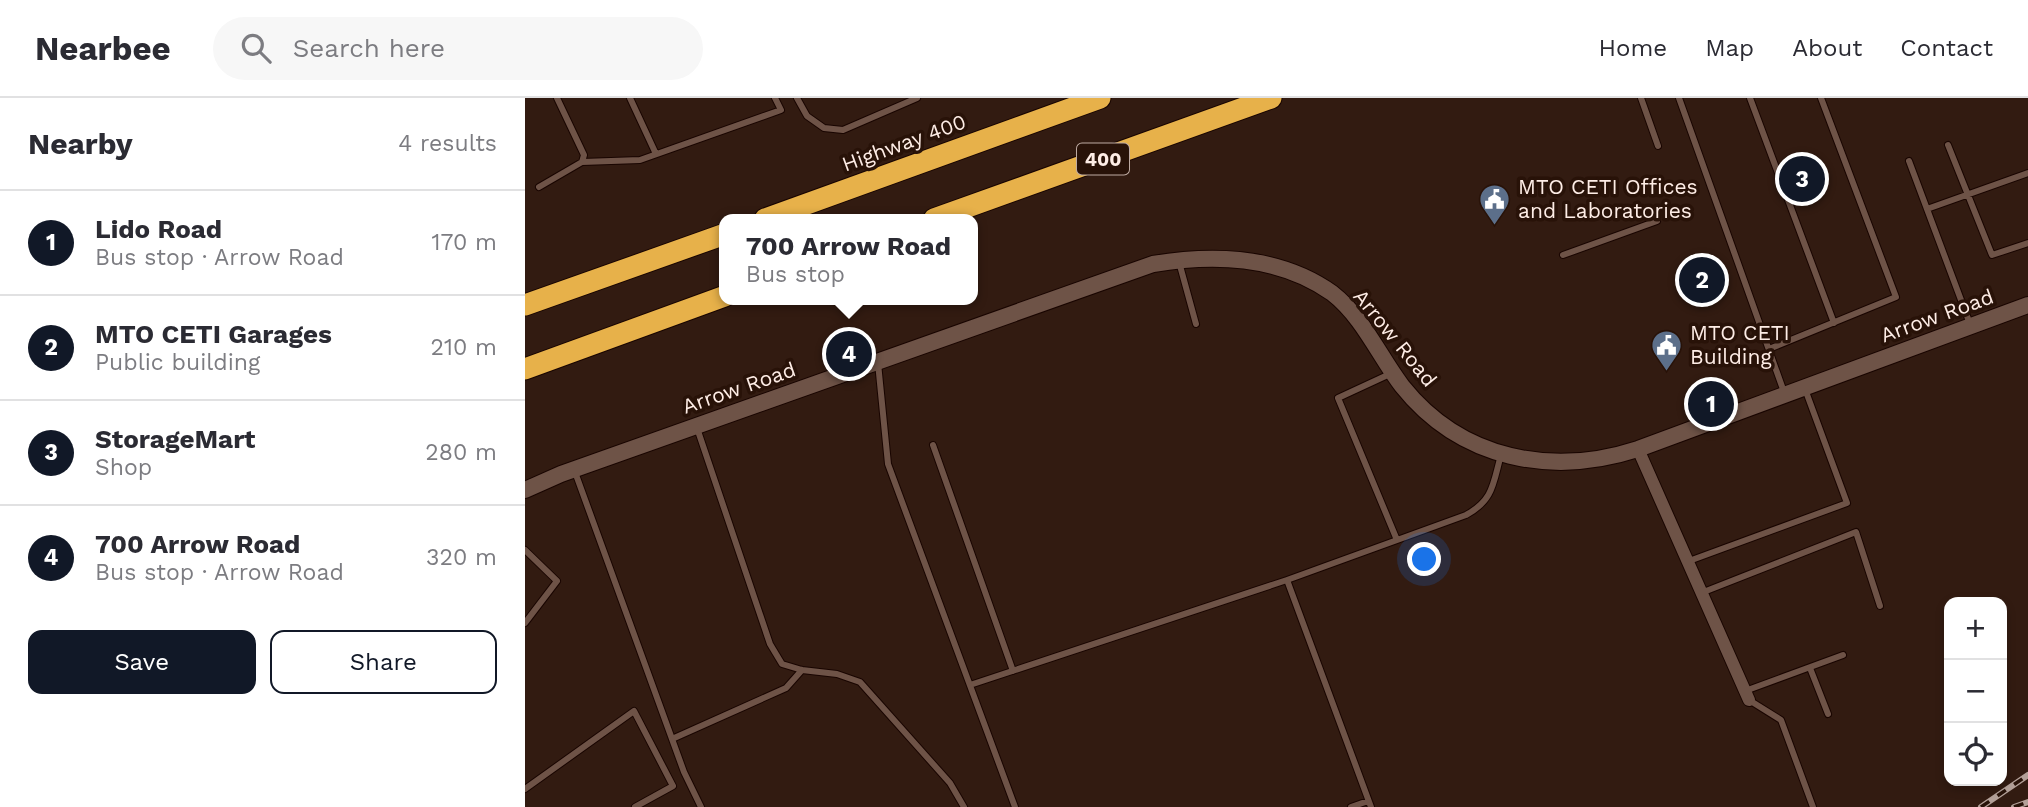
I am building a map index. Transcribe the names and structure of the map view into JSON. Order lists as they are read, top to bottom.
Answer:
{
  "streets": {
    "highway": ["Highway 400", "400"],
    "street": ["Arrow Road"]
  },
  "places": {
    "public building": ["MTO CETI Offices and Laboratories", "MTO CETI Building"]
  },
  "page": {
    "header": "Nearbee",
    "search": "Search here",
    "nav": [
      "Home",
      "Map",
      "About",
      "Contact"
    ],
    "heading": ["Nearby", "4 results"],
    "pins": [
      "3",
      "2",
      "4",
      "1"
    ],
    "list": [
      {
        "mark": "1",
        "name": "Lido Road",
        "note": "Bus stop · Arrow Road",
        "value": "170 m"
      },
      {
        "mark": "2",
        "name": "MTO CETI Garages",
        "note": "Public building",
        "value": "210 m"
      },
      {
        "mark": "3",
        "name": "StorageMart",
        "note": "Shop",
        "value": "280 m"
      },
      {
        "mark": "4",
        "name": "700 Arrow Road",
        "note": "Bus stop · Arrow Road",
        "value": "320 m"
      }
    ],
    "popup": ["700 Arrow Road", "Bus stop"],
    "map_buttons": ["+", "−"],
    "buttons": ["Save", "Share"]
  }
}
